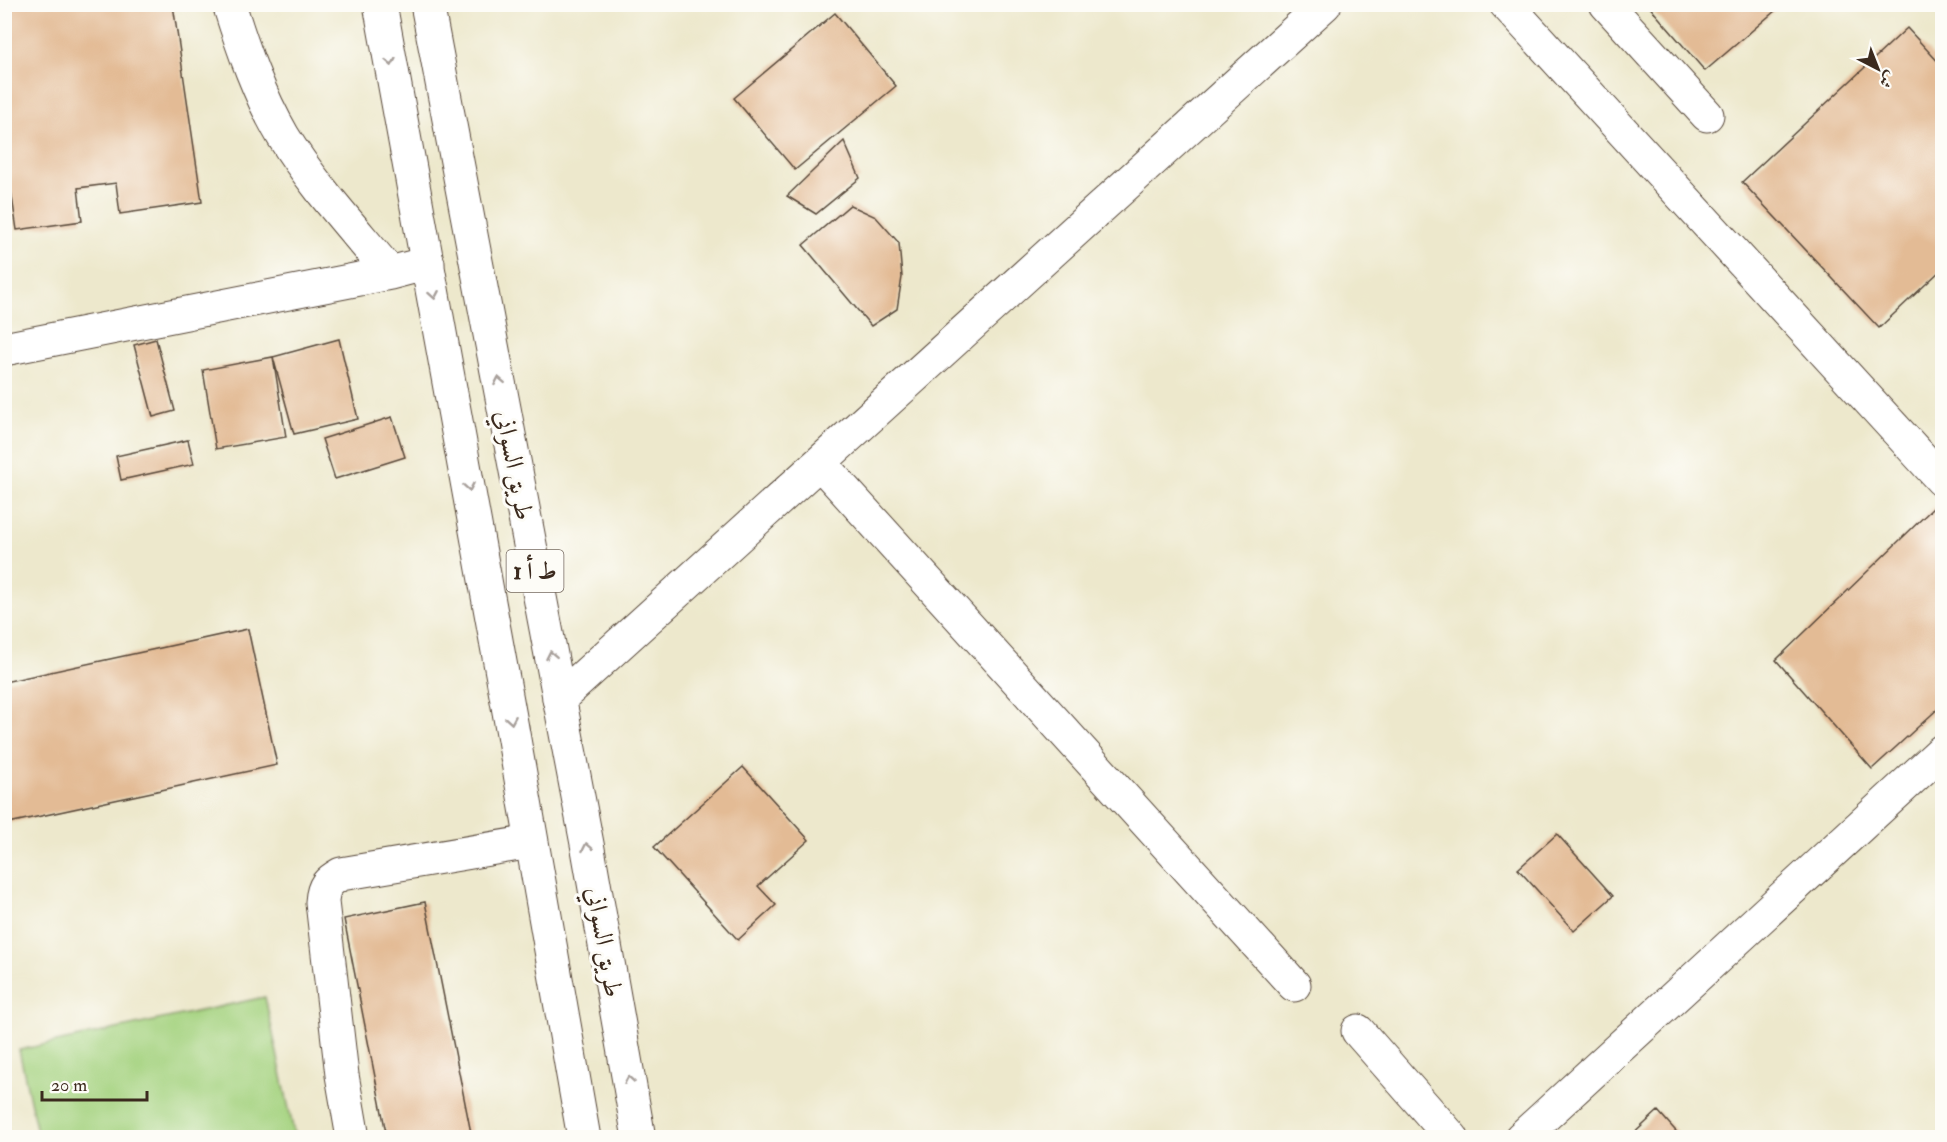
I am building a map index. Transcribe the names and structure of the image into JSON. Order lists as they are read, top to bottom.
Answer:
{
  "streets": {
    "main road": ["طريق السواني", "ط أ 1"]
  },
  "scale_bar": "20 m",
  "north": "bottom right"
}
